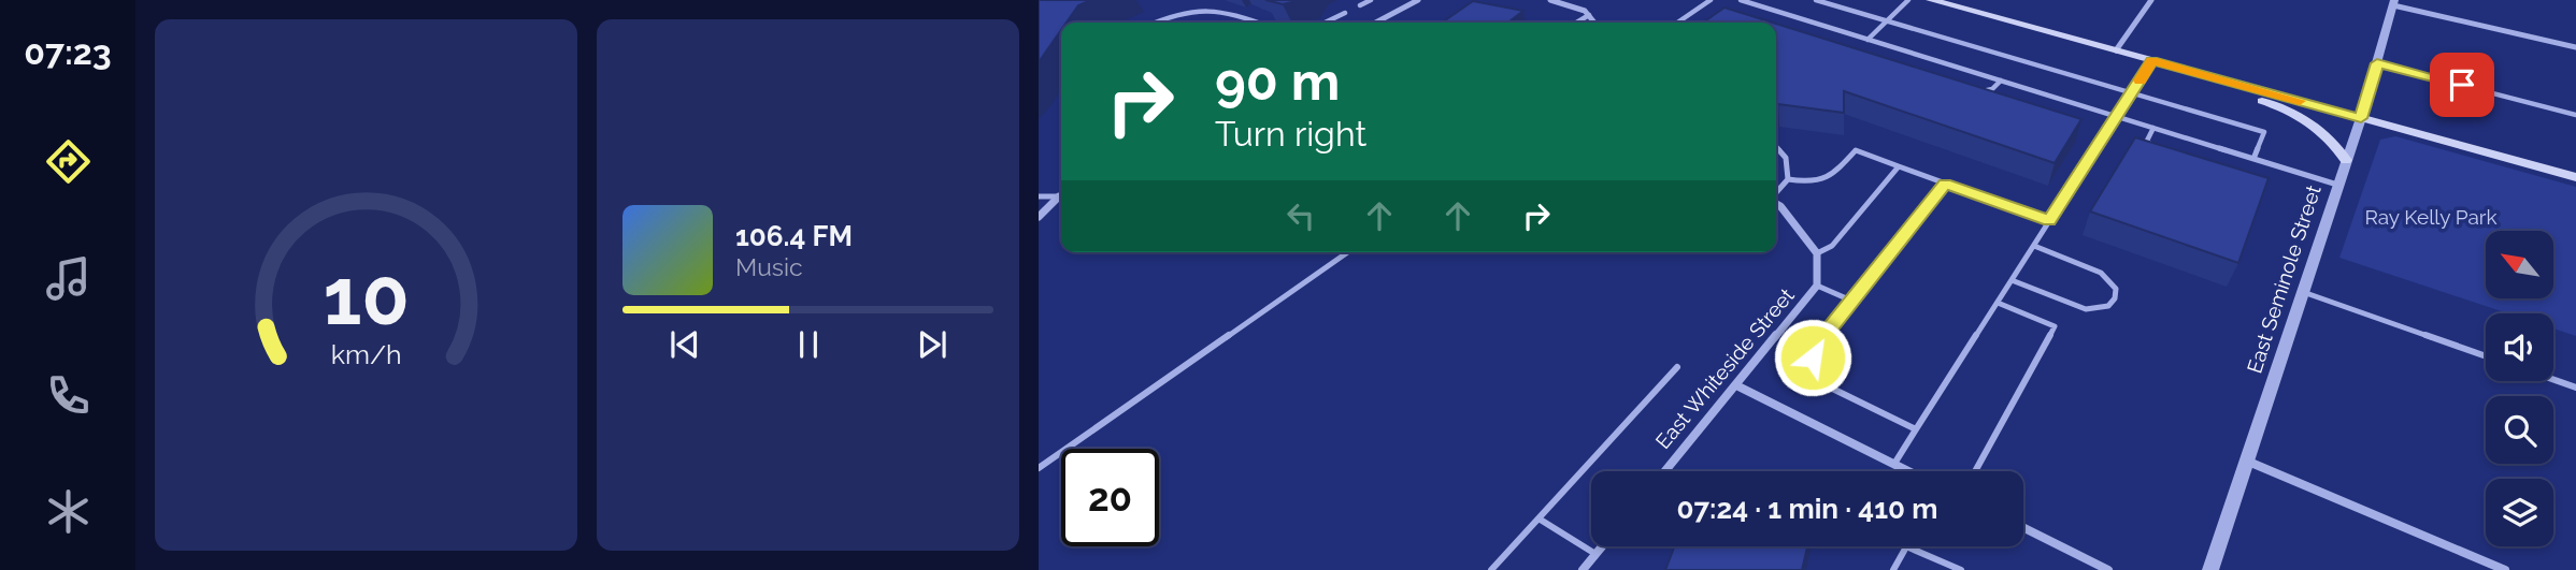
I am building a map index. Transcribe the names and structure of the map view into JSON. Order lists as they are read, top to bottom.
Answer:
{
  "streets": {
    "street": ["East Seminole Street", "East Whiteside Street"]
  },
  "parks": ["Ray Kelly Park"],
  "north": "top left",
  "page": {
    "tabs": "07:23",
    "turn": ["90 m", "Turn right"],
    "song": ["106.4 FM", "Music"],
    "limit": "20",
    "trip": "07:24 · 1 min · 410 m",
    "gauge": ["10", "km/h"]
  }
}
